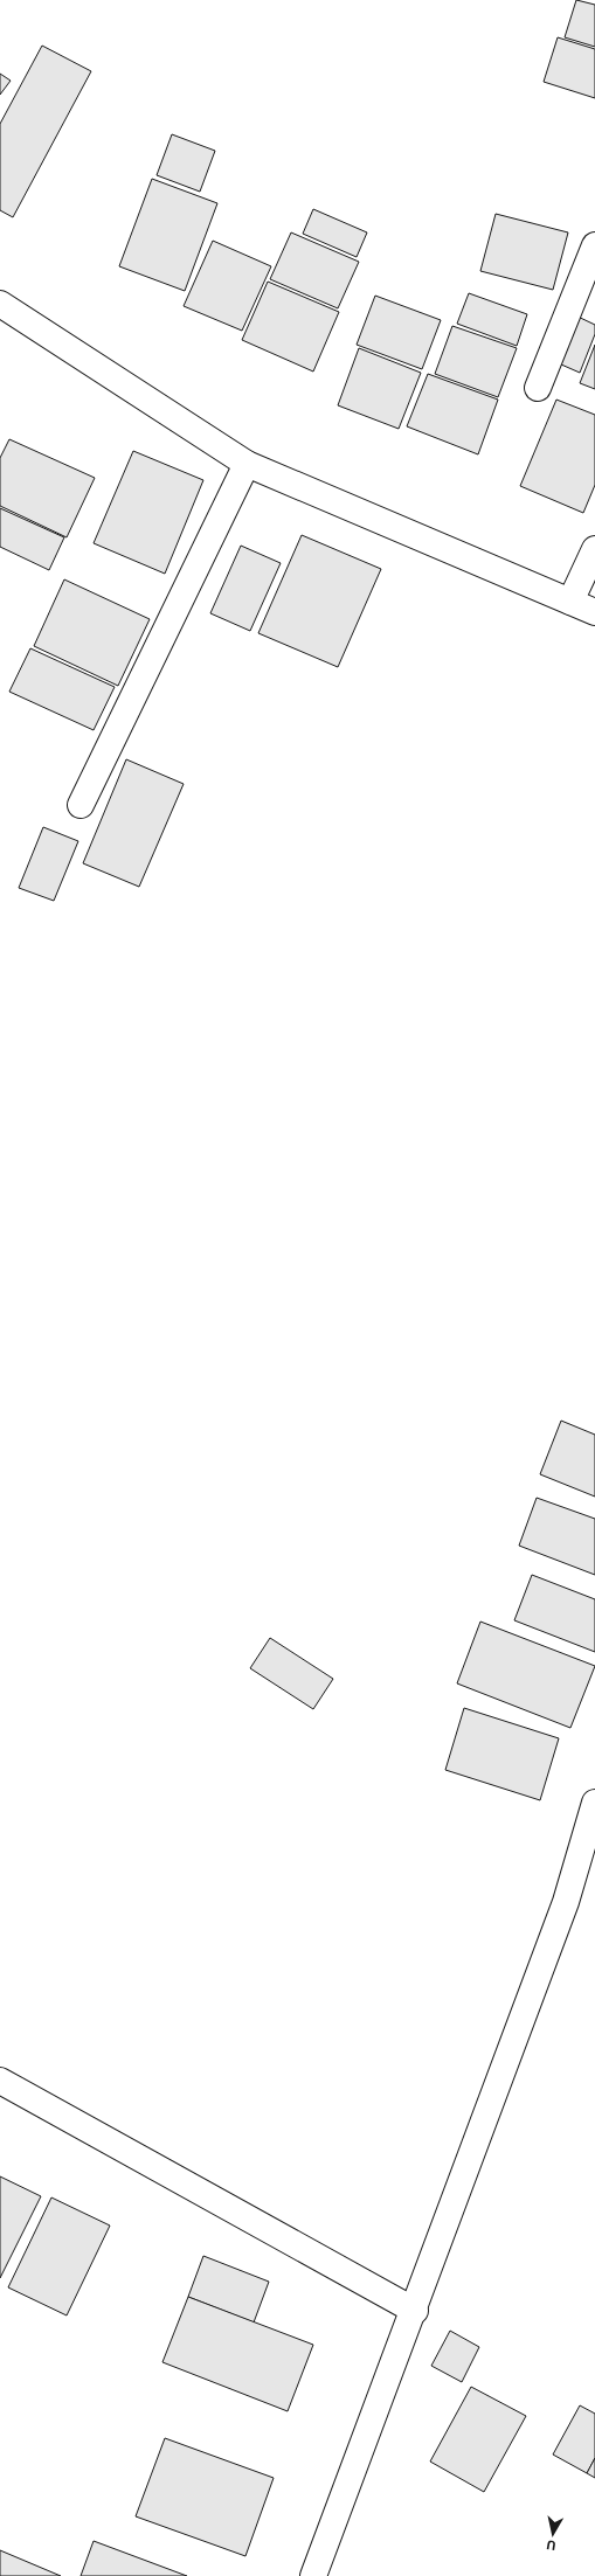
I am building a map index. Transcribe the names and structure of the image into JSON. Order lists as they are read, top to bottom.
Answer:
{
  "north": "bottom"
}
